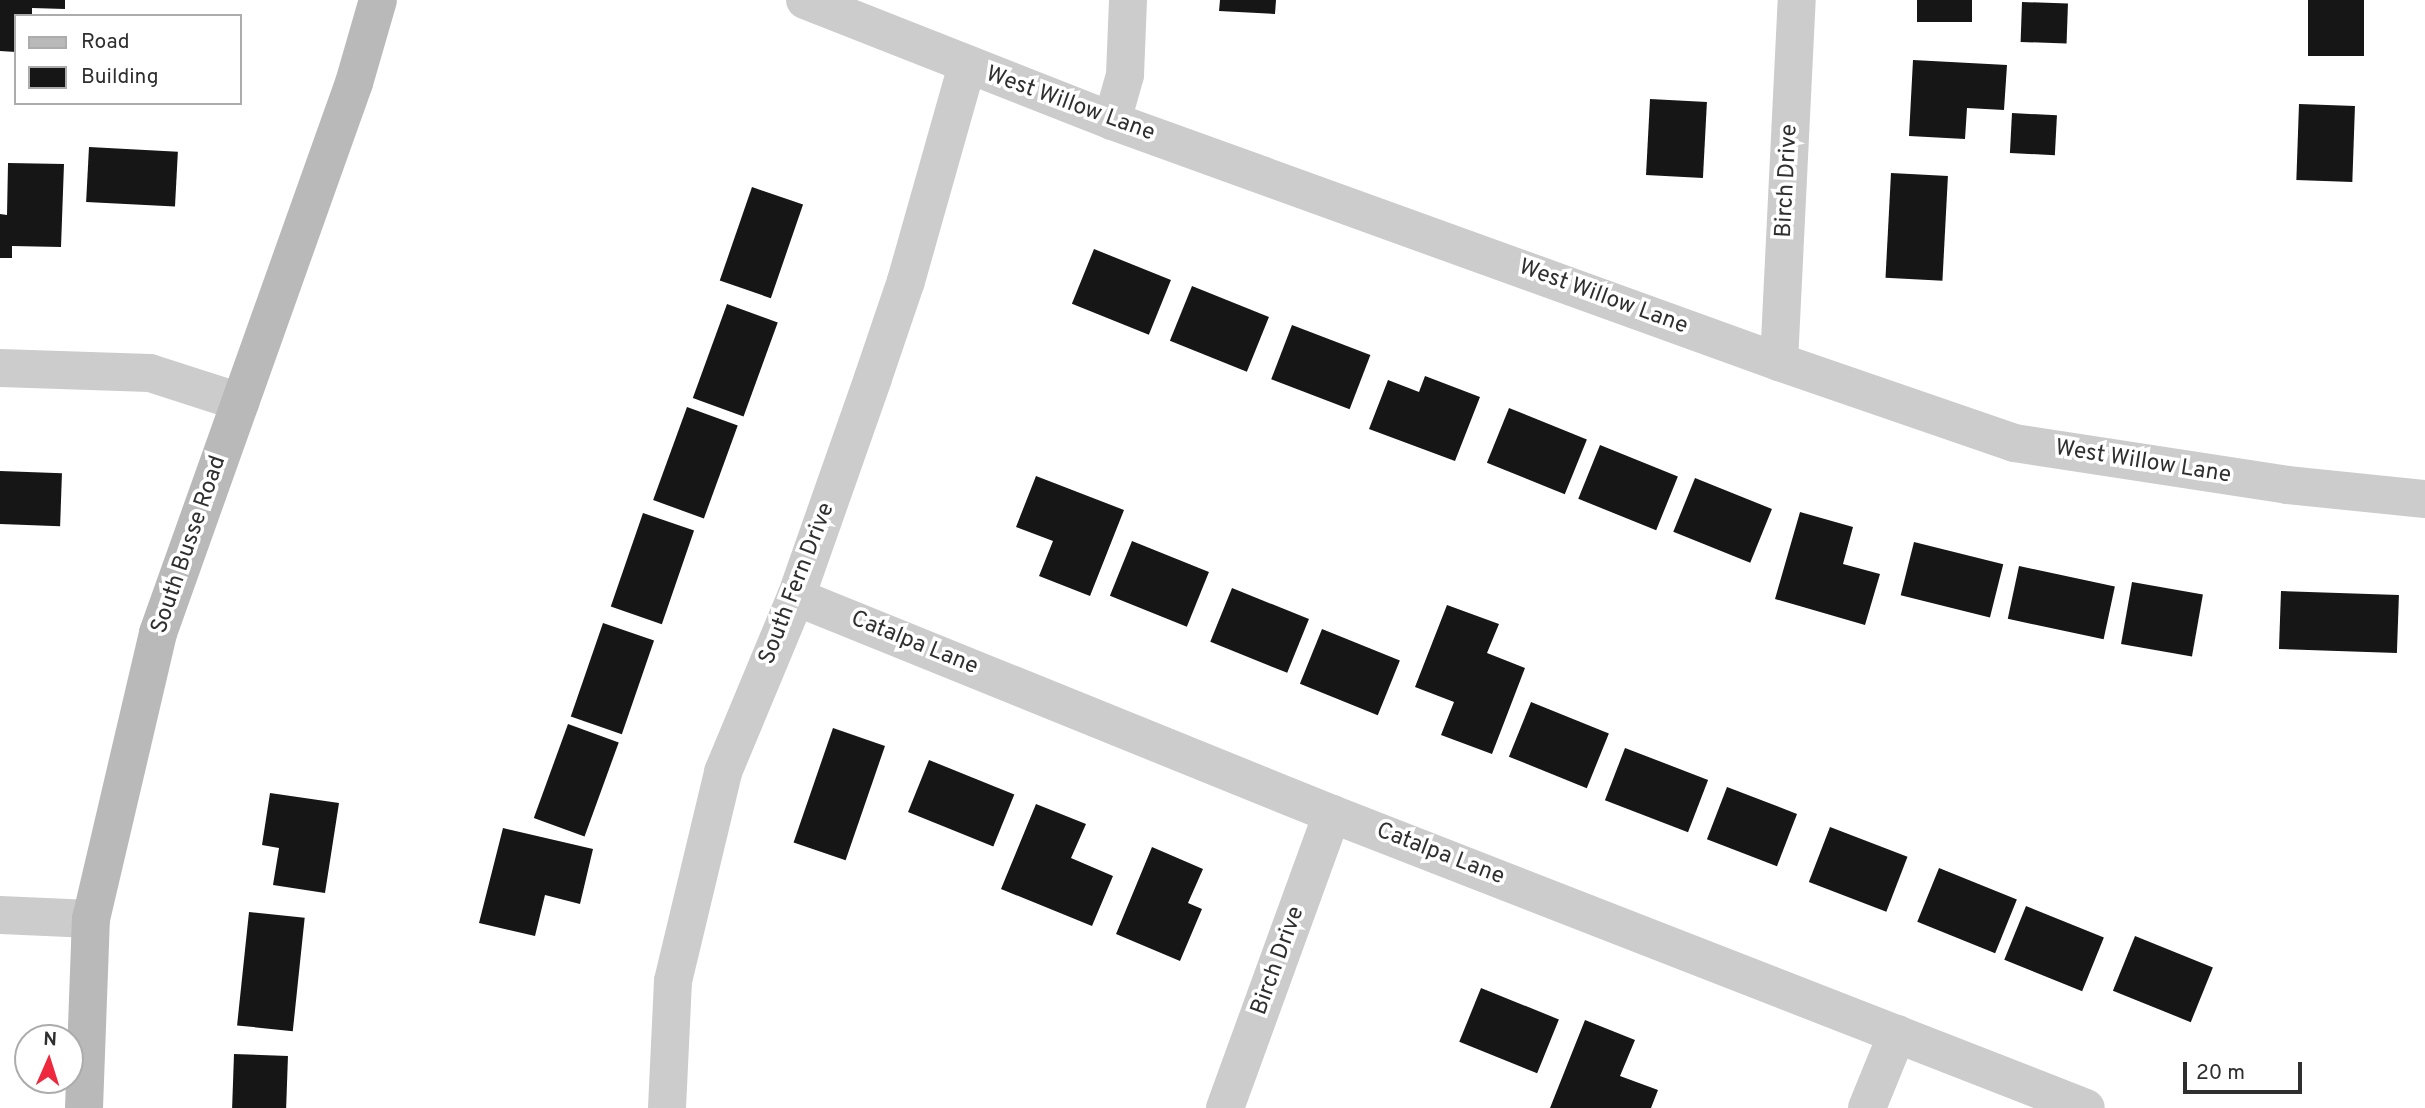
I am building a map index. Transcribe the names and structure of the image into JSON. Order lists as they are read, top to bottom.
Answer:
{
  "streets": {
    "main road": ["South Busse Road"],
    "street": [
      "West Willow Lane",
      "Birch Drive",
      "South Fern Drive",
      "Catalpa Lane"
    ]
  },
  "crossings": [
    ["West Willow Lane", "Birch Drive"],
    ["West Willow Lane", "South Fern Drive"],
    ["Birch Drive", "Catalpa Lane"],
    ["South Fern Drive", "Catalpa Lane"]
  ],
  "legend": ["Road", "Building"],
  "scale_bar": "20 m",
  "north": "top"
}
